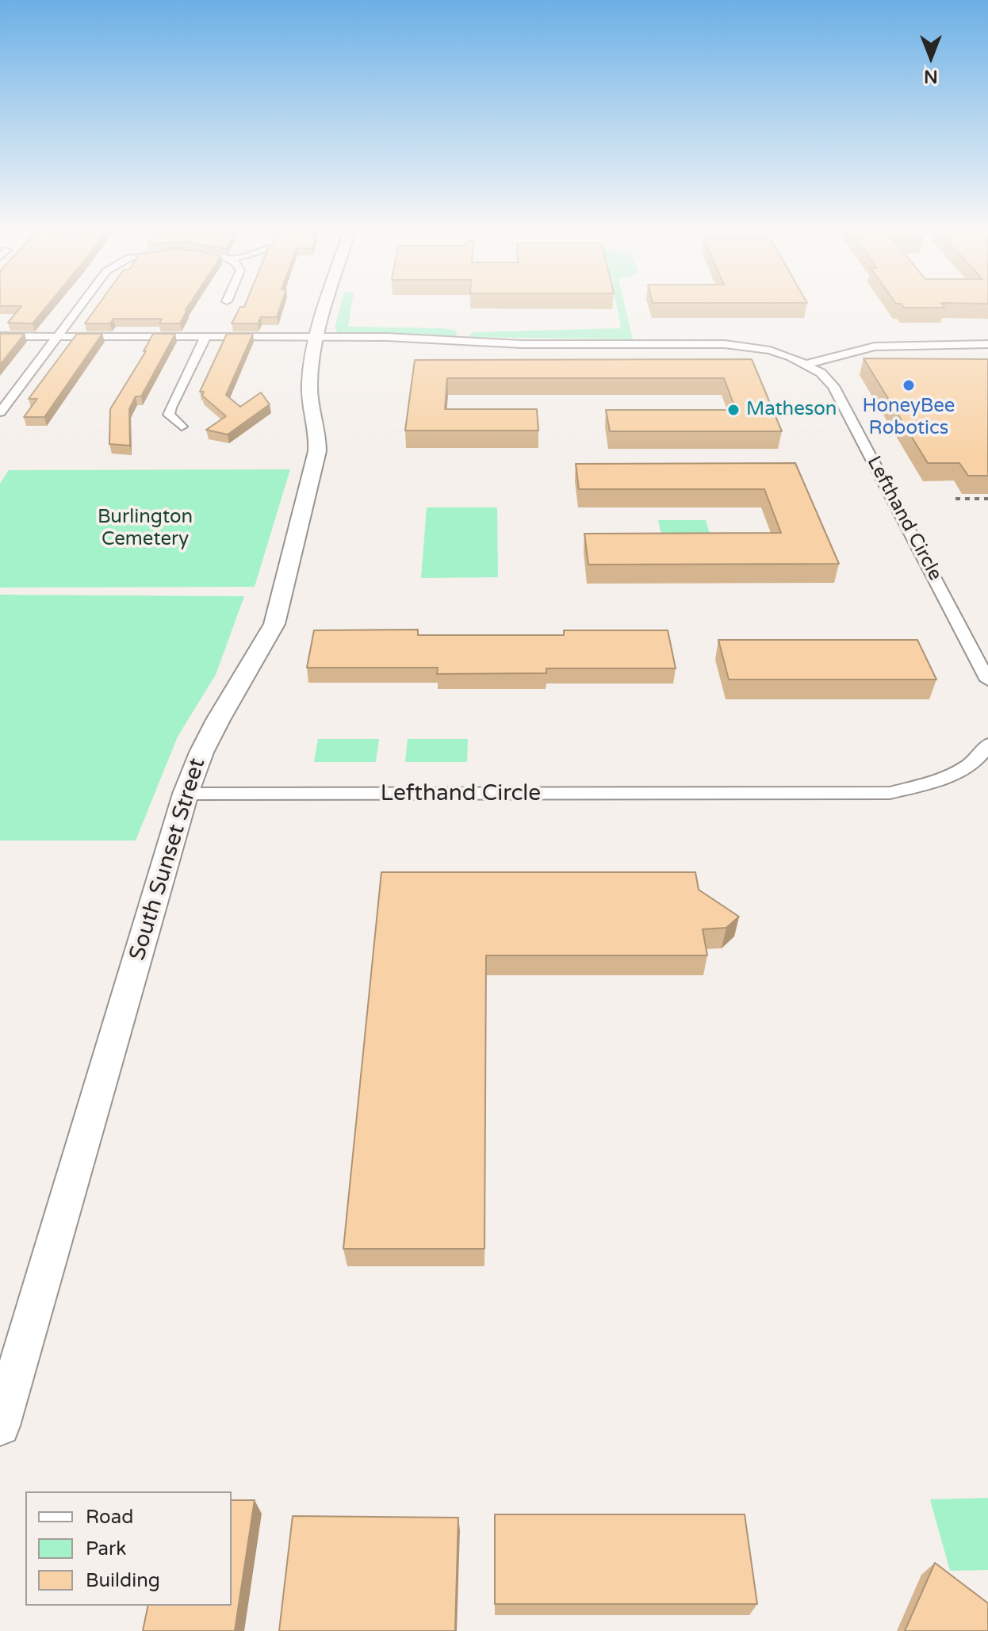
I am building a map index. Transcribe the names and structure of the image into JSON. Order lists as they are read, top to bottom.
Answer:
{
  "streets": {
    "street": ["Lefthand Circle", "South Sunset Street"]
  },
  "crossings": [
    ["Lefthand Circle", "South Sunset Street"]
  ],
  "parks": ["Burlington Cemetery"],
  "places": ["HoneyBee Robotics", "Matheson"],
  "legend": ["Road", "Park", "Building"],
  "north": "bottom"
}
